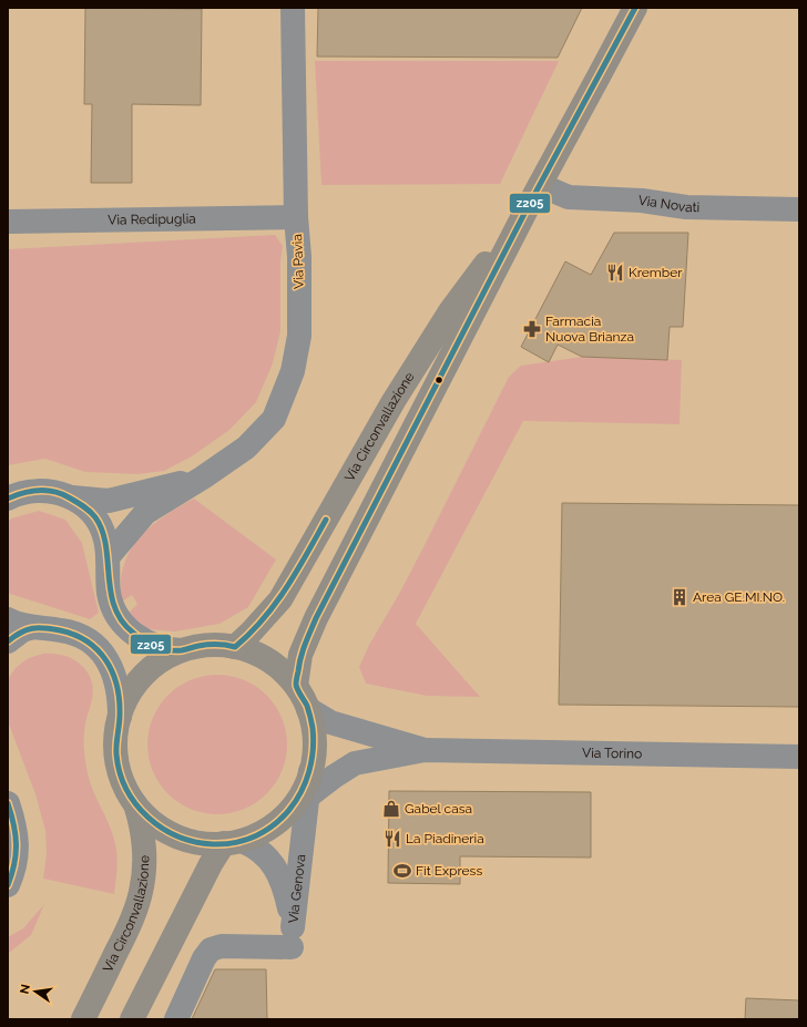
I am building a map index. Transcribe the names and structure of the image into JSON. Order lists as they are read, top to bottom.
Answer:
{
  "streets": {
    "main road": ["Via Circonvallazione"],
    "street": [
      "Via Novati",
      "Via Redipuglia",
      "Via Pavia",
      "Via Torino",
      "Via Genova"
    ]
  },
  "crossings": [
    ["Via Novati", "Via Circonvallazione"],
    ["Via Redipuglia", "Via Pavia"],
    ["Via Torino", "Via Genova"]
  ],
  "places": {
    "restaurant": ["Krember", "La Piadineria"],
    "pharmacy": ["Farmacia Nuova Brianza"],
    "building": ["Area GE.MI.NO."],
    "shop": ["Gabel casa"],
    "sports": ["Fit Express"]
  },
  "lines": ["transit line z205"],
  "north": "left"
}
